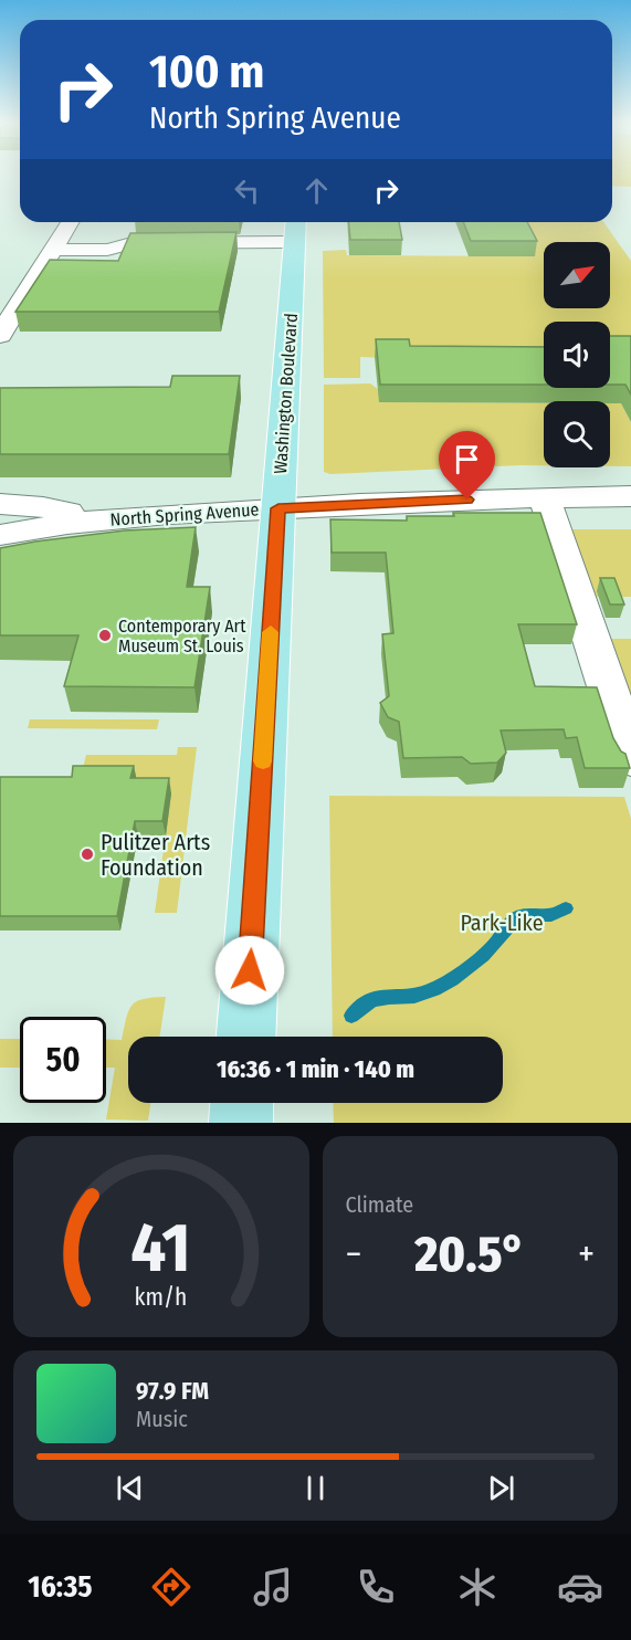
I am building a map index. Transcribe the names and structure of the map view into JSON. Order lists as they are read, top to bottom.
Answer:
{
  "streets": {
    "main road": ["Washington Boulevard"],
    "street": ["North Spring Avenue"]
  },
  "crossings": [
    ["Washington Boulevard", "North Spring Avenue"]
  ],
  "parks": ["Park-Like"],
  "places": ["Contemporary Art Museum St. Louis", "Pulitzer Arts Foundation"],
  "north": "top right",
  "page": {
    "turn": ["100 m", "North Spring Avenue"],
    "limit": "50",
    "trip": "16:36 · 1 min · 140 m",
    "tile": "Climate",
    "heat": ["−", "20.5°", "+"],
    "song": ["97.9 FM", "Music"],
    "tabs": "16:35",
    "gauge": ["41", "km/h"]
  }
}
